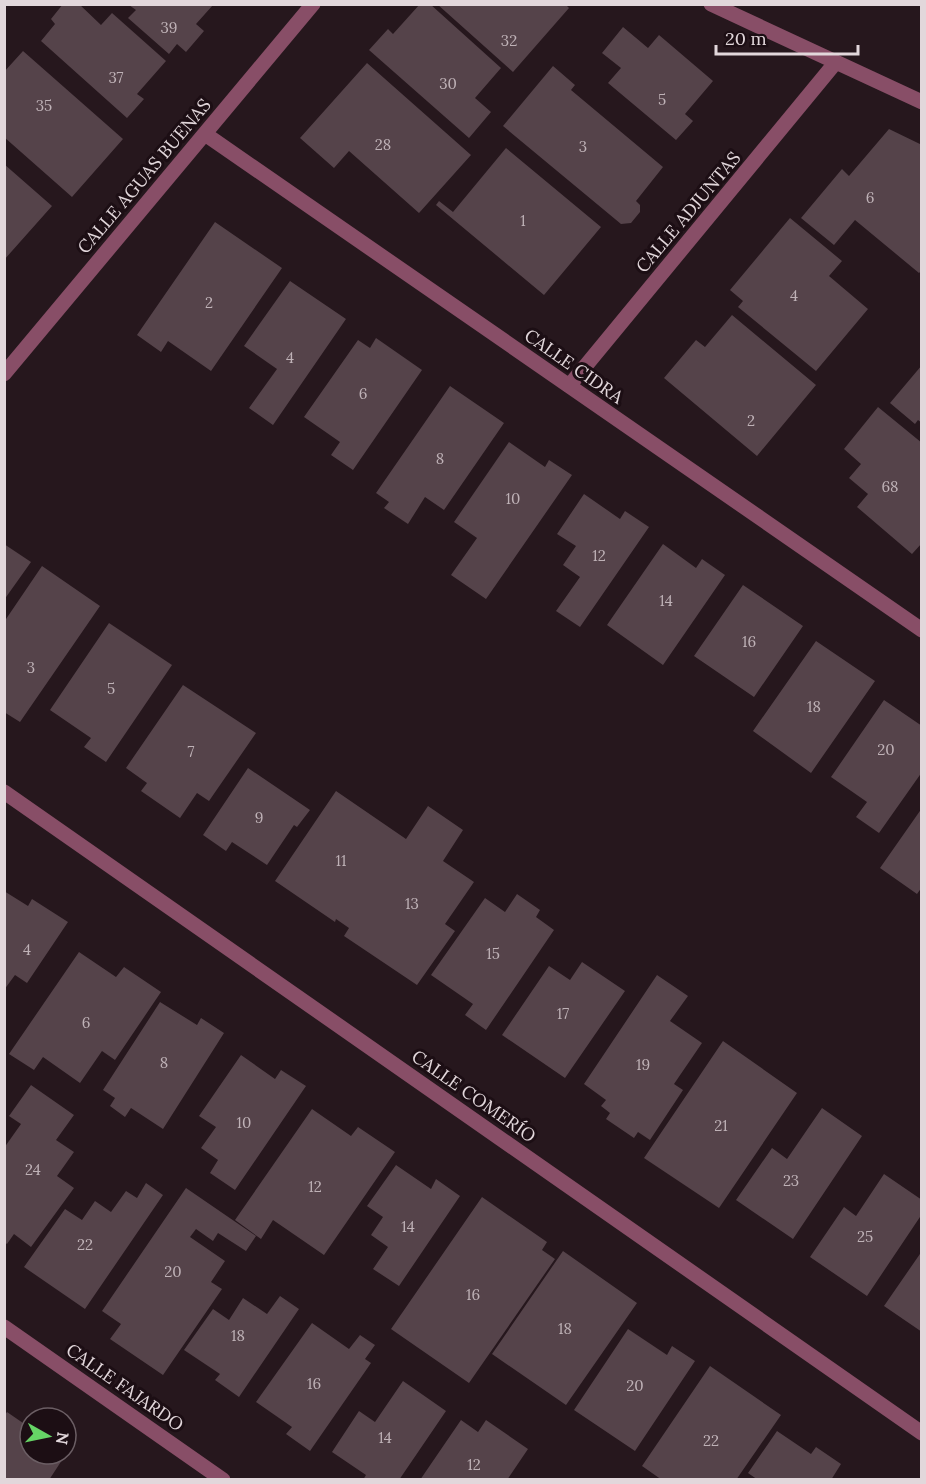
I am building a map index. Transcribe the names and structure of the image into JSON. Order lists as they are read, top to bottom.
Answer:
{
  "streets": {
    "street": [
      "CALLE AGUAS BUENAS",
      "CALLE ADJUNTAS",
      "CALLE CIDRA",
      "CALLE COMERÍO",
      "CALLE FAJARDO"
    ]
  },
  "crossings": [
    ["CALLE AGUAS BUENAS", "CALLE CIDRA"],
    ["CALLE ADJUNTAS", "CALLE CIDRA"]
  ],
  "house_numbers": [
    "39",
    "32",
    "37",
    "30",
    "5",
    "35",
    "28",
    "3",
    "6",
    "1",
    "4",
    "2",
    "4",
    "6",
    "2",
    "8",
    "68",
    "10",
    "12",
    "14",
    "16",
    "3",
    "5",
    "18",
    "20",
    "7",
    "9",
    "11",
    "13",
    "4",
    "15",
    "17",
    "6",
    "8",
    "19",
    "10",
    "21",
    "24",
    "23",
    "12",
    "14",
    "25",
    "22",
    "20",
    "16",
    "18",
    "18",
    "16",
    "20",
    "14",
    "22",
    "12"
  ],
  "scale_bar": "20 m",
  "north": "right"
}
